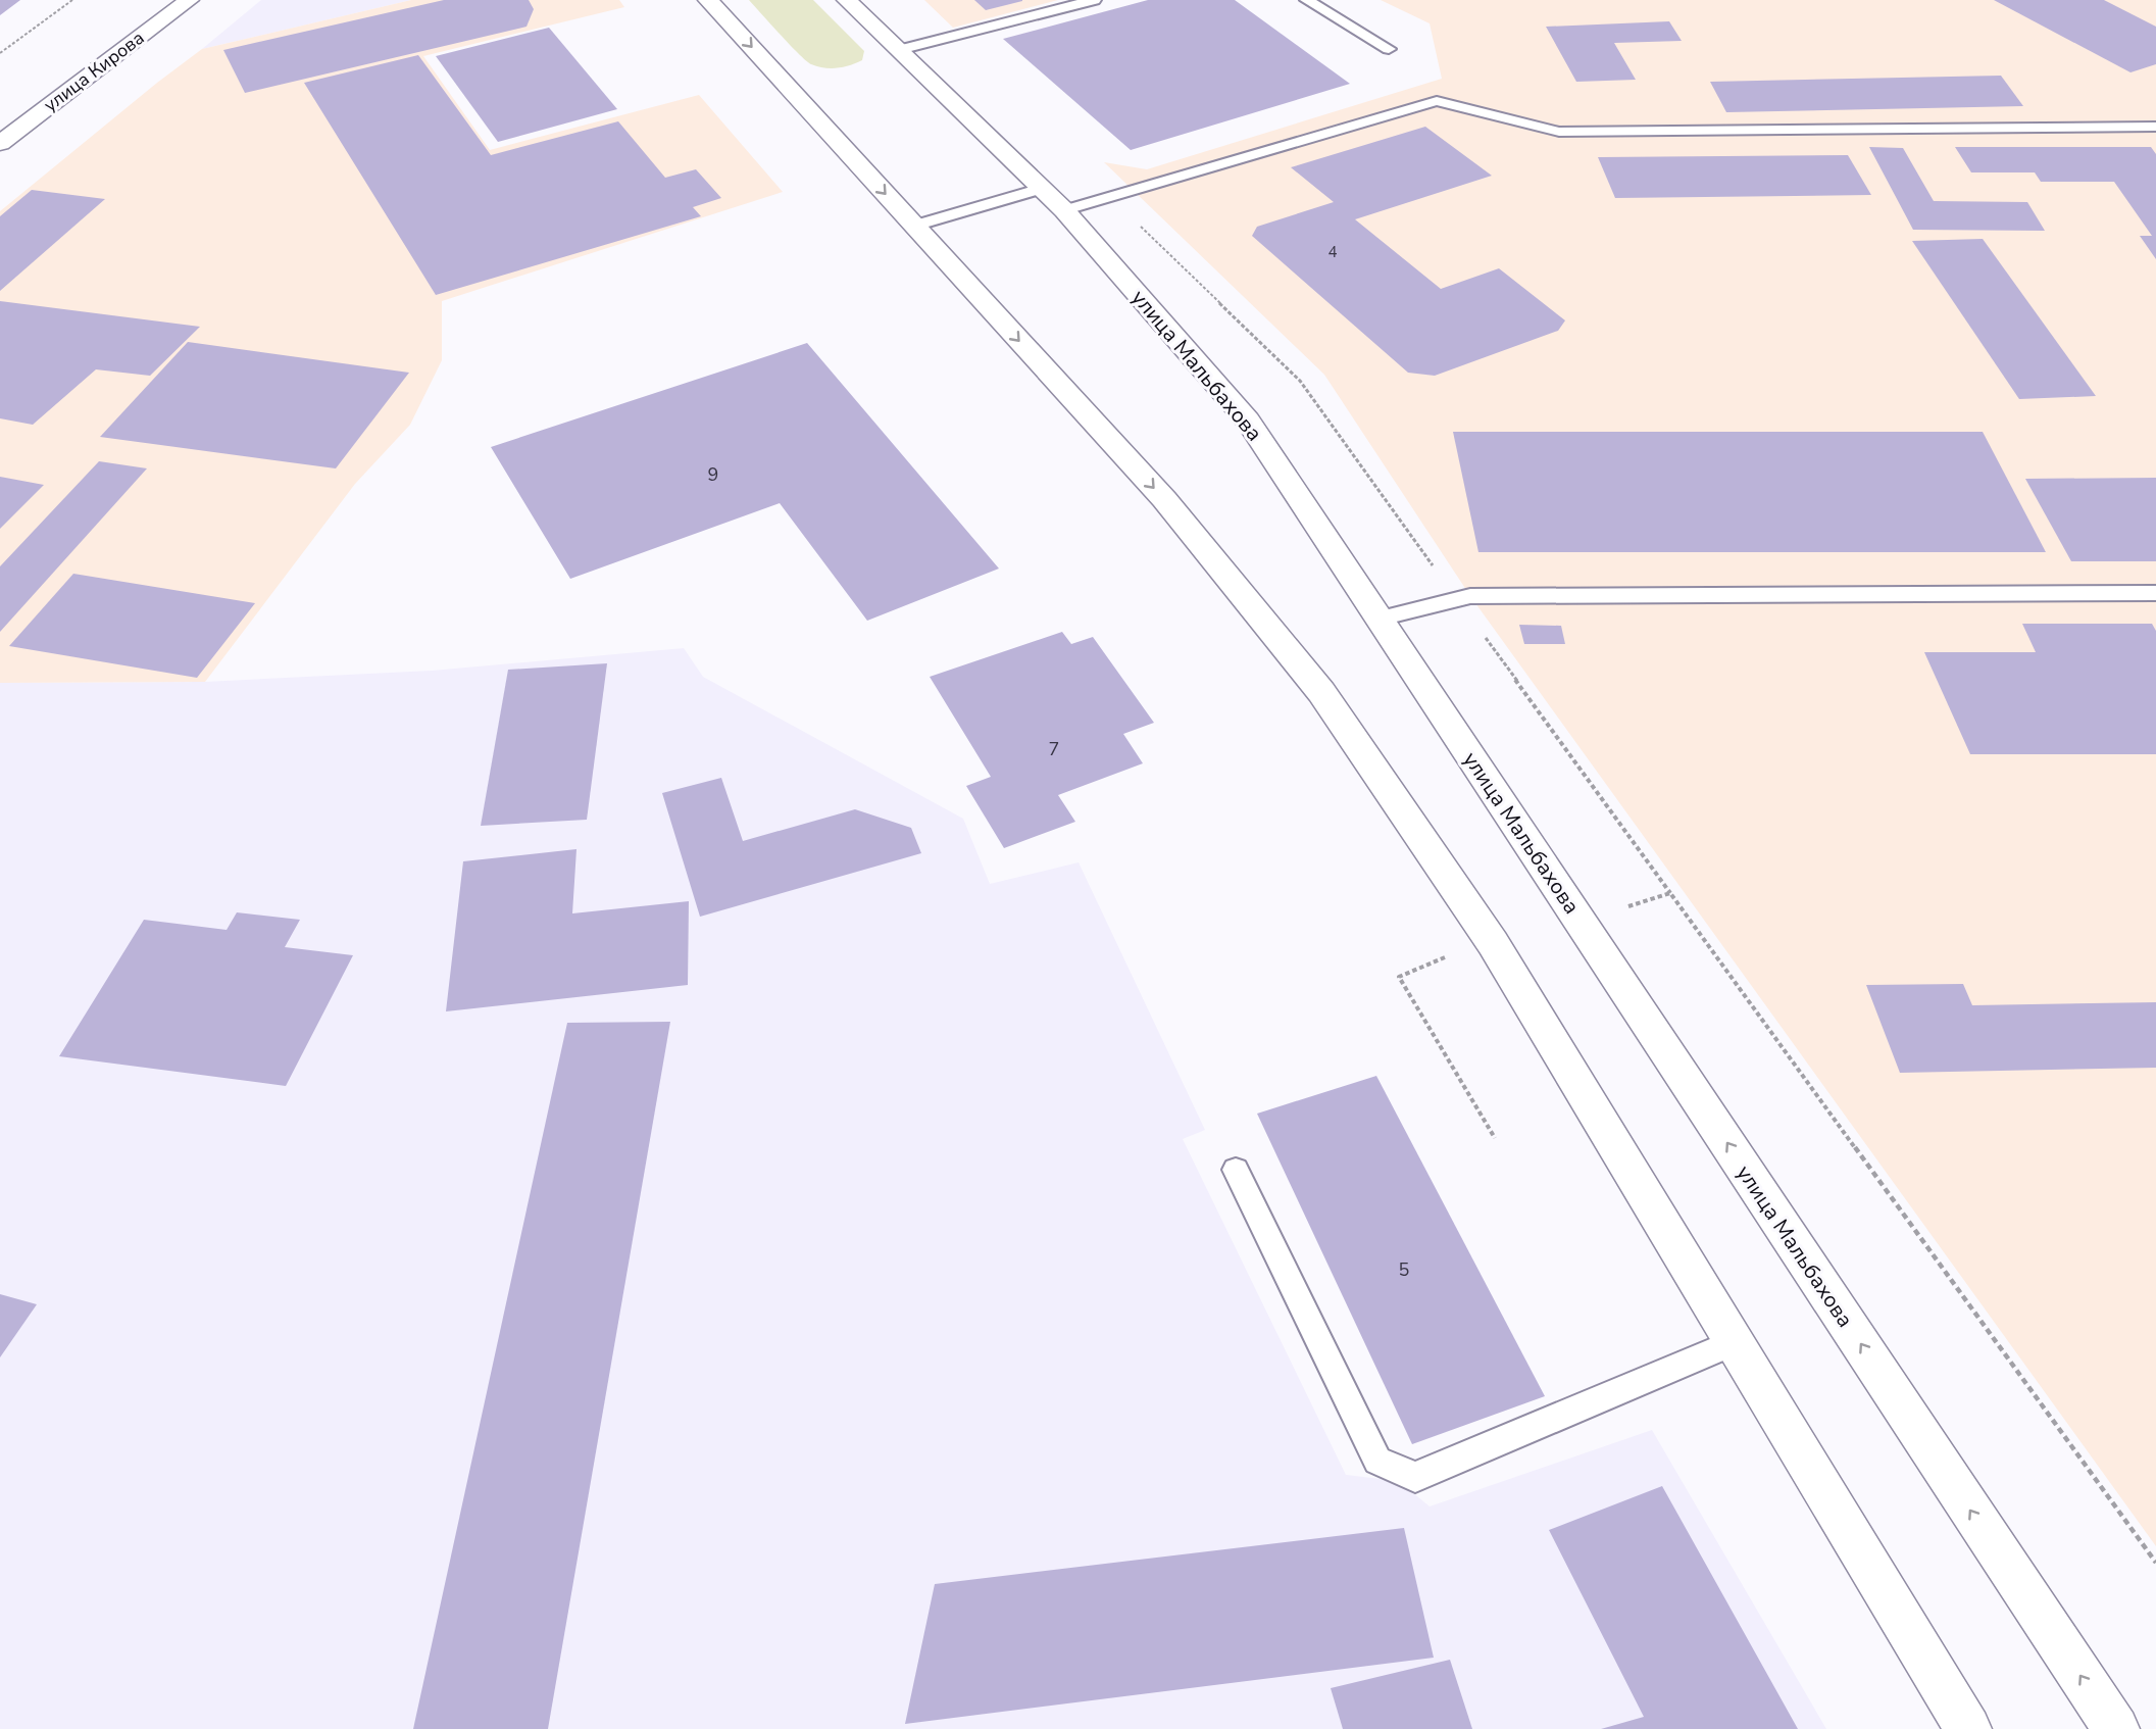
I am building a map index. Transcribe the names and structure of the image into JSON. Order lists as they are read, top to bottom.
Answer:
{
  "streets": {
    "main road": ["улица Кирова", "улица Мальбахова"]
  },
  "house_numbers": [
    "4",
    "9",
    "7",
    "5"
  ]
}
